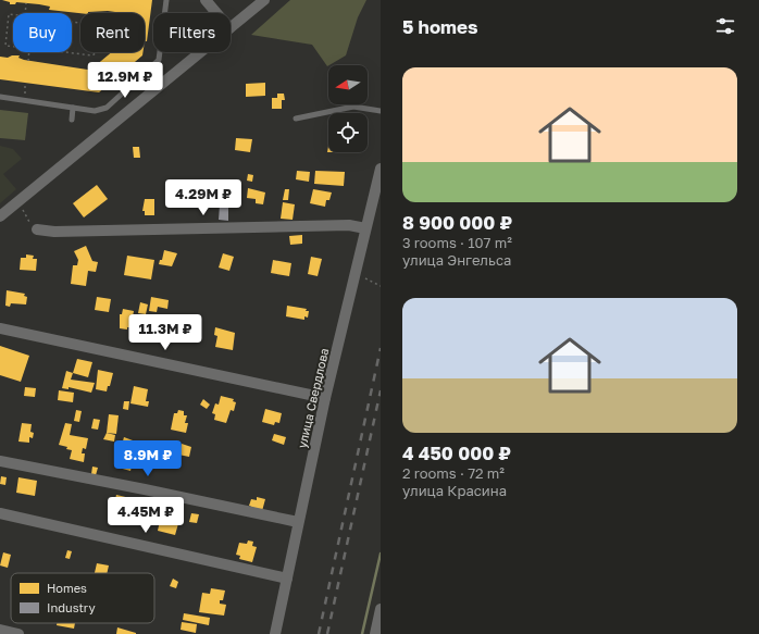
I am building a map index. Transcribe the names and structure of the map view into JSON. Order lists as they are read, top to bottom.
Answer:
{
  "streets": {
    "street": ["улица Свердлова"]
  },
  "legend": ["Homes", "Industry"],
  "north": "left",
  "page": {
    "heading": "5 homes",
    "chip": ["Buy", "Rent", "Filters"],
    "list": [
      {
        "name": "8 900 000 ₽",
        "note": "3 rooms · 107 m² · улица Энгельса"
      },
      {
        "name": "4 450 000 ₽",
        "note": "2 rooms · 72 m² · улица Красина"
      }
    ],
    "price": [
      "12.9M ₽",
      "4.29M ₽",
      "11.3M ₽",
      "8.9M ₽",
      "4.45M ₽"
    ]
  }
}
